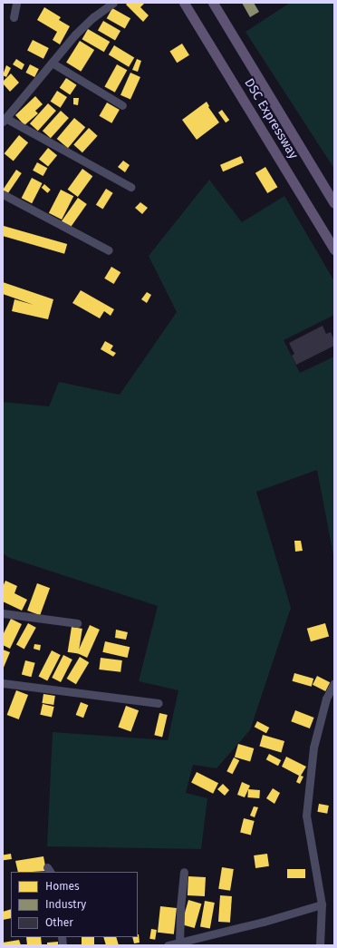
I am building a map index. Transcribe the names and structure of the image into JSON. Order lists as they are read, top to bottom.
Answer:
{
  "streets": {
    "main road": ["DSC Expressway"]
  },
  "legend": ["Homes", "Industry", "Other"]
}
